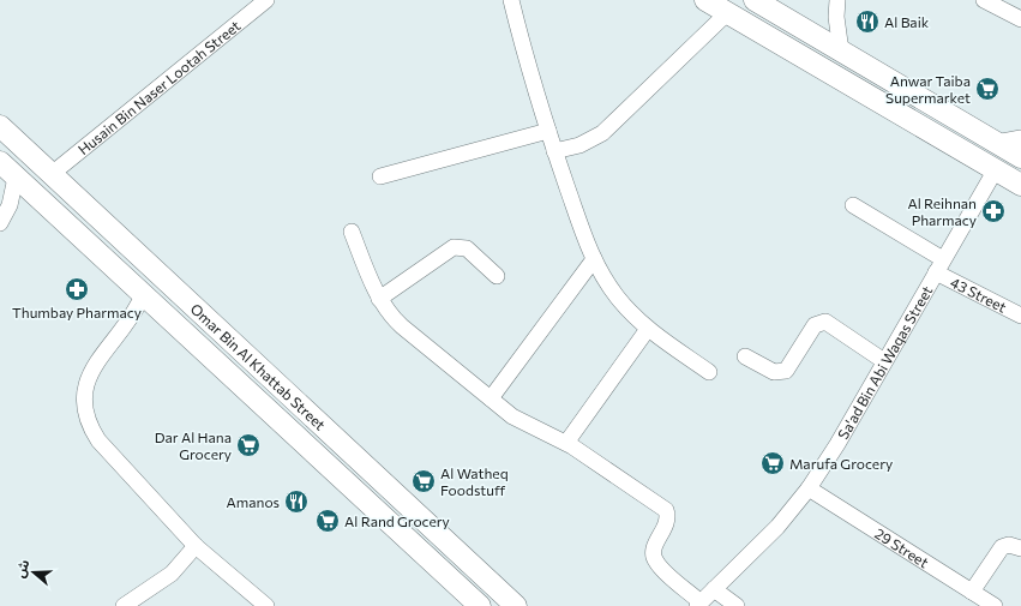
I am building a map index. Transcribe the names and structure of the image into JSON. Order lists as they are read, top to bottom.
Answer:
{
  "streets": {
    "street": [
      "Husain Bin Naser Lootah Street",
      "43 Street",
      "Sa'ad Bin Abi Waqas Street",
      "Omar Bin Al Khattab Street",
      "29 Street"
    ]
  },
  "crossings": [
    ["Husain Bin Naser Lootah Street", "Omar Bin Al Khattab Street"],
    ["43 Street", "Sa'ad Bin Abi Waqas Street"],
    ["Sa'ad Bin Abi Waqas Street", "29 Street"]
  ],
  "places": {
    "restaurant": ["Al Baik", "Amanos"],
    "supermarket": [
      "Anwar Taiba Supermarket",
      "Dar Al Hana Grocery",
      "Marufa Grocery",
      "Al Watheq Foodstuff",
      "Al Rand Grocery"
    ],
    "pharmacy": ["Al Reihnan Pharmacy", "Thumbay Pharmacy"]
  },
  "north": "left"
}
